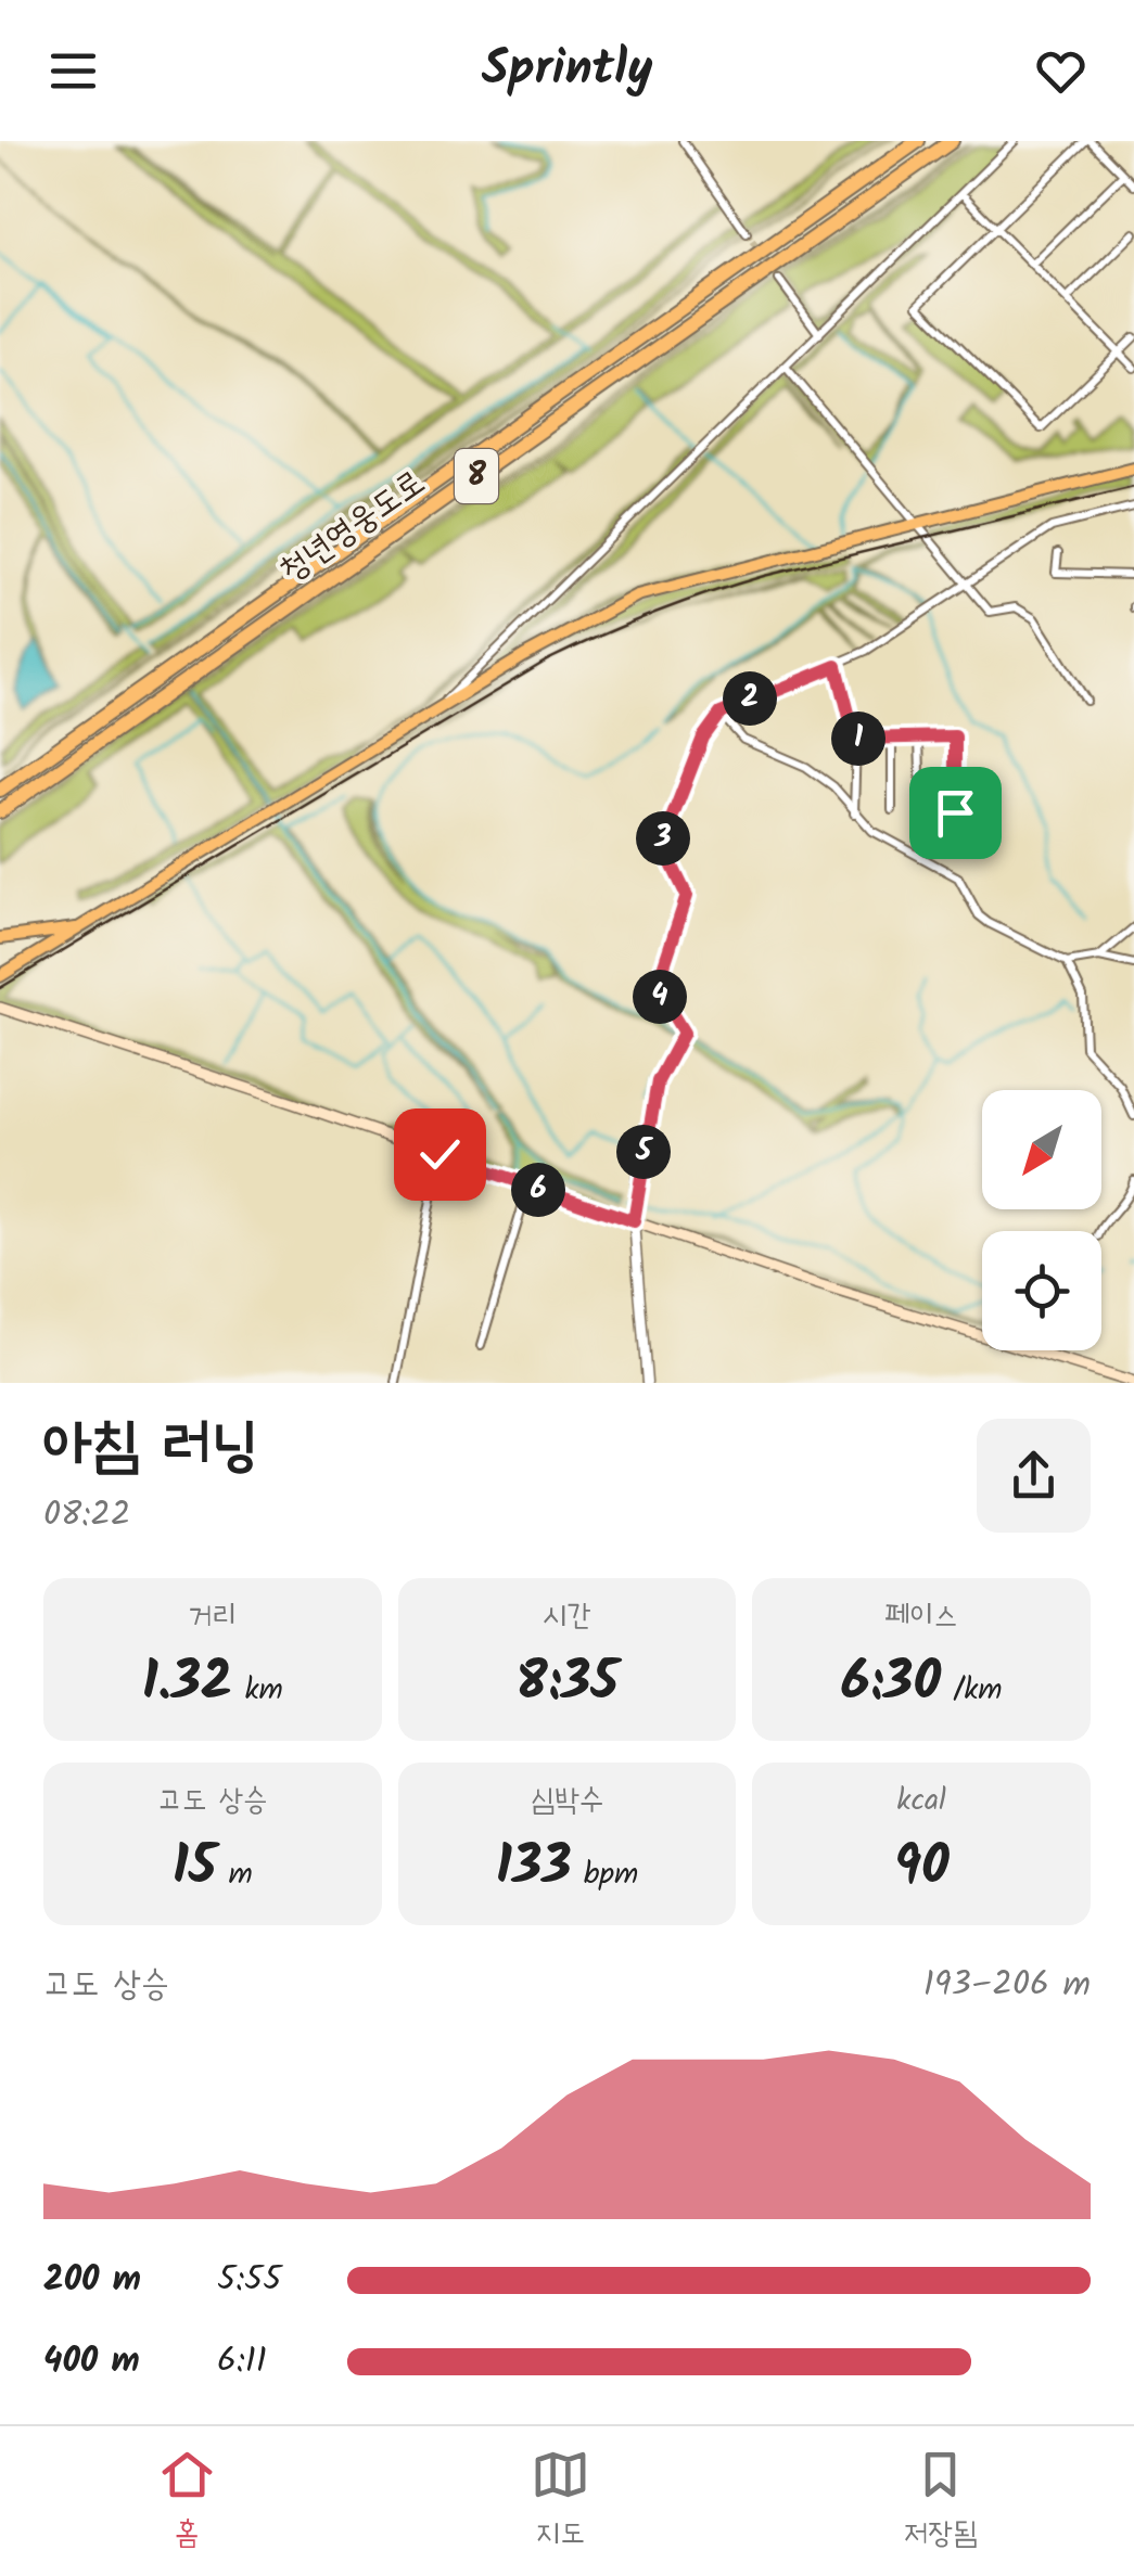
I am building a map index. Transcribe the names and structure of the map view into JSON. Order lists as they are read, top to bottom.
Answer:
{
  "streets": {
    "highway": ["8", "청년영웅도로"]
  },
  "north": "bottom left",
  "page": {
    "header": "Sprintly",
    "pins": [
      "2",
      "1",
      "3",
      "4",
      "5",
      "6"
    ],
    "heading": ["아침 러닝", "08:22"],
    "stats": [
      ["거리", "1.32 km"],
      ["시간", "8:35"],
      ["페이스", "6:30 /km"],
      ["고도 상승", "15 m"],
      ["심박수", "133 bpm"],
      ["kcal", "90"]
    ],
    "chart": ["고도 상승", "193–206 m"],
    "list": [
      {
        "name": "200 m",
        "note": "5:55"
      },
      {
        "name": "400 m",
        "note": "6:11"
      }
    ],
    "tabs": ["홈", "지도", "저장됨"]
  }
}
